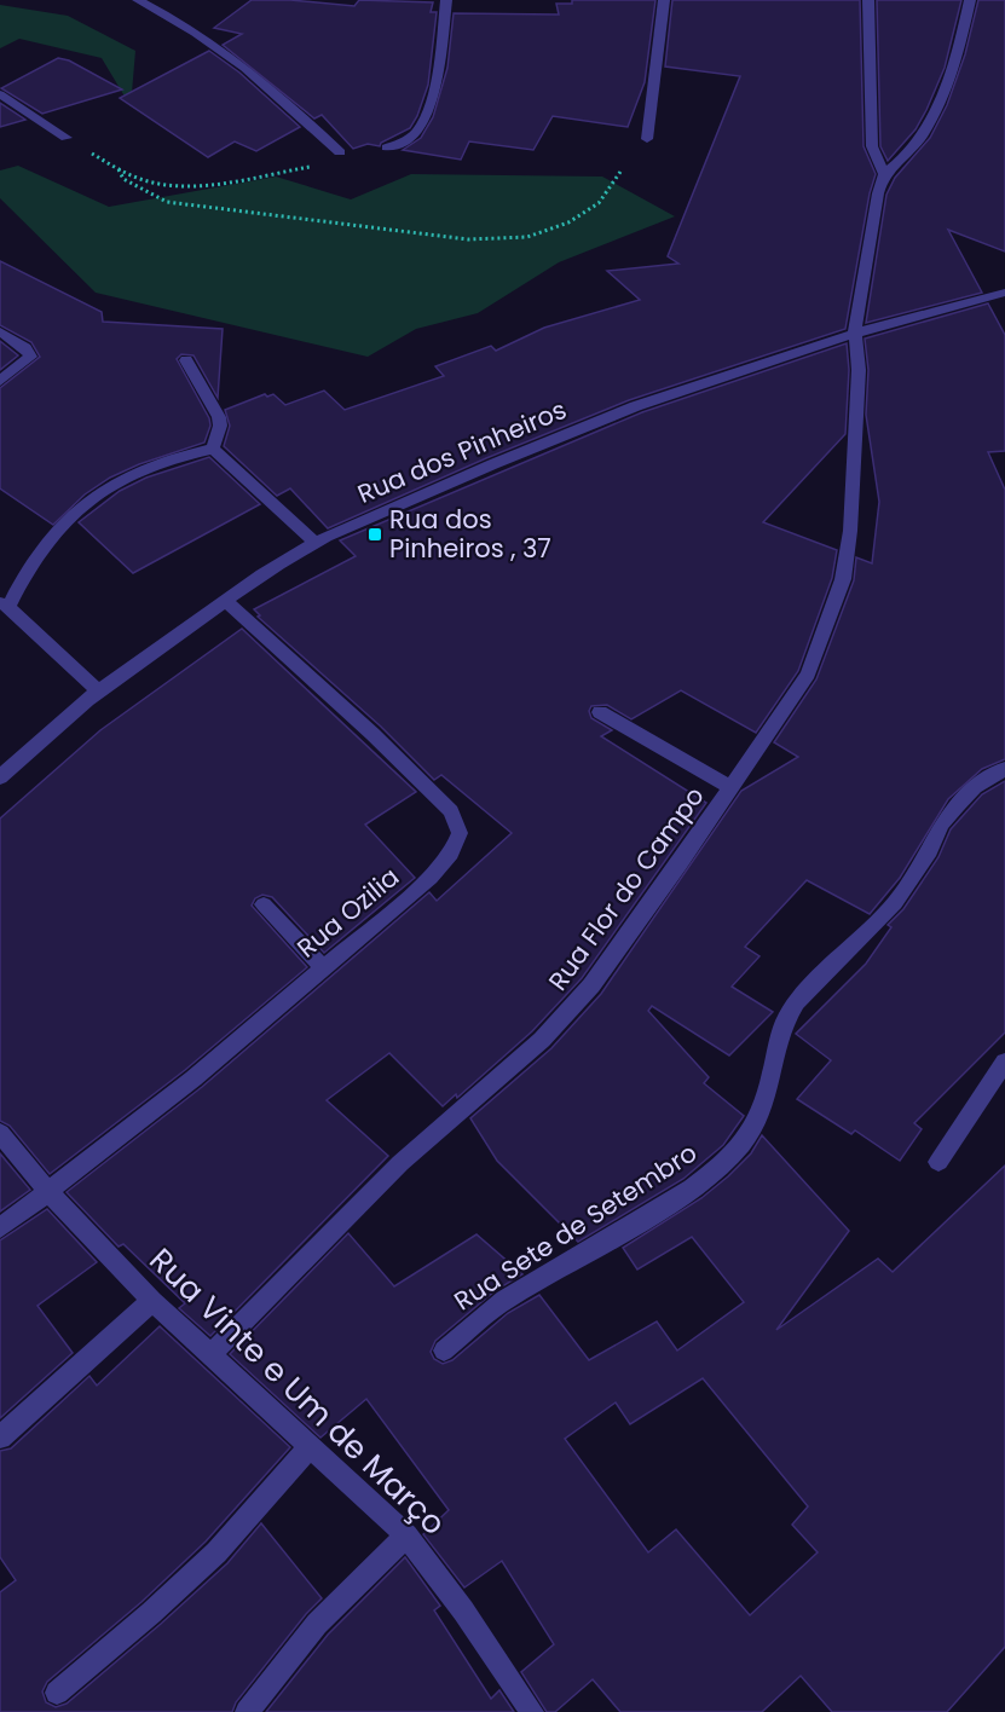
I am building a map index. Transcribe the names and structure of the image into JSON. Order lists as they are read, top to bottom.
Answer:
{
  "streets": {
    "street": [
      "Rua dos Pinheiros",
      "Rua Flor do Campo",
      "Rua Ozilia",
      "Rua Sete de Setembro",
      "Rua Vinte e Um de Março"
    ]
  },
  "crossings": [
    ["Rua dos Pinheiros", "Rua Flor do Campo"],
    ["Rua dos Pinheiros", "Rua Ozilia"],
    ["Rua Flor do Campo", "Rua Vinte e Um de Março"],
    ["Rua Ozilia", "Rua Vinte e Um de Março"]
  ],
  "places": {
    "transit": ["Rua dos Pinheiros , 37"]
  }
}
